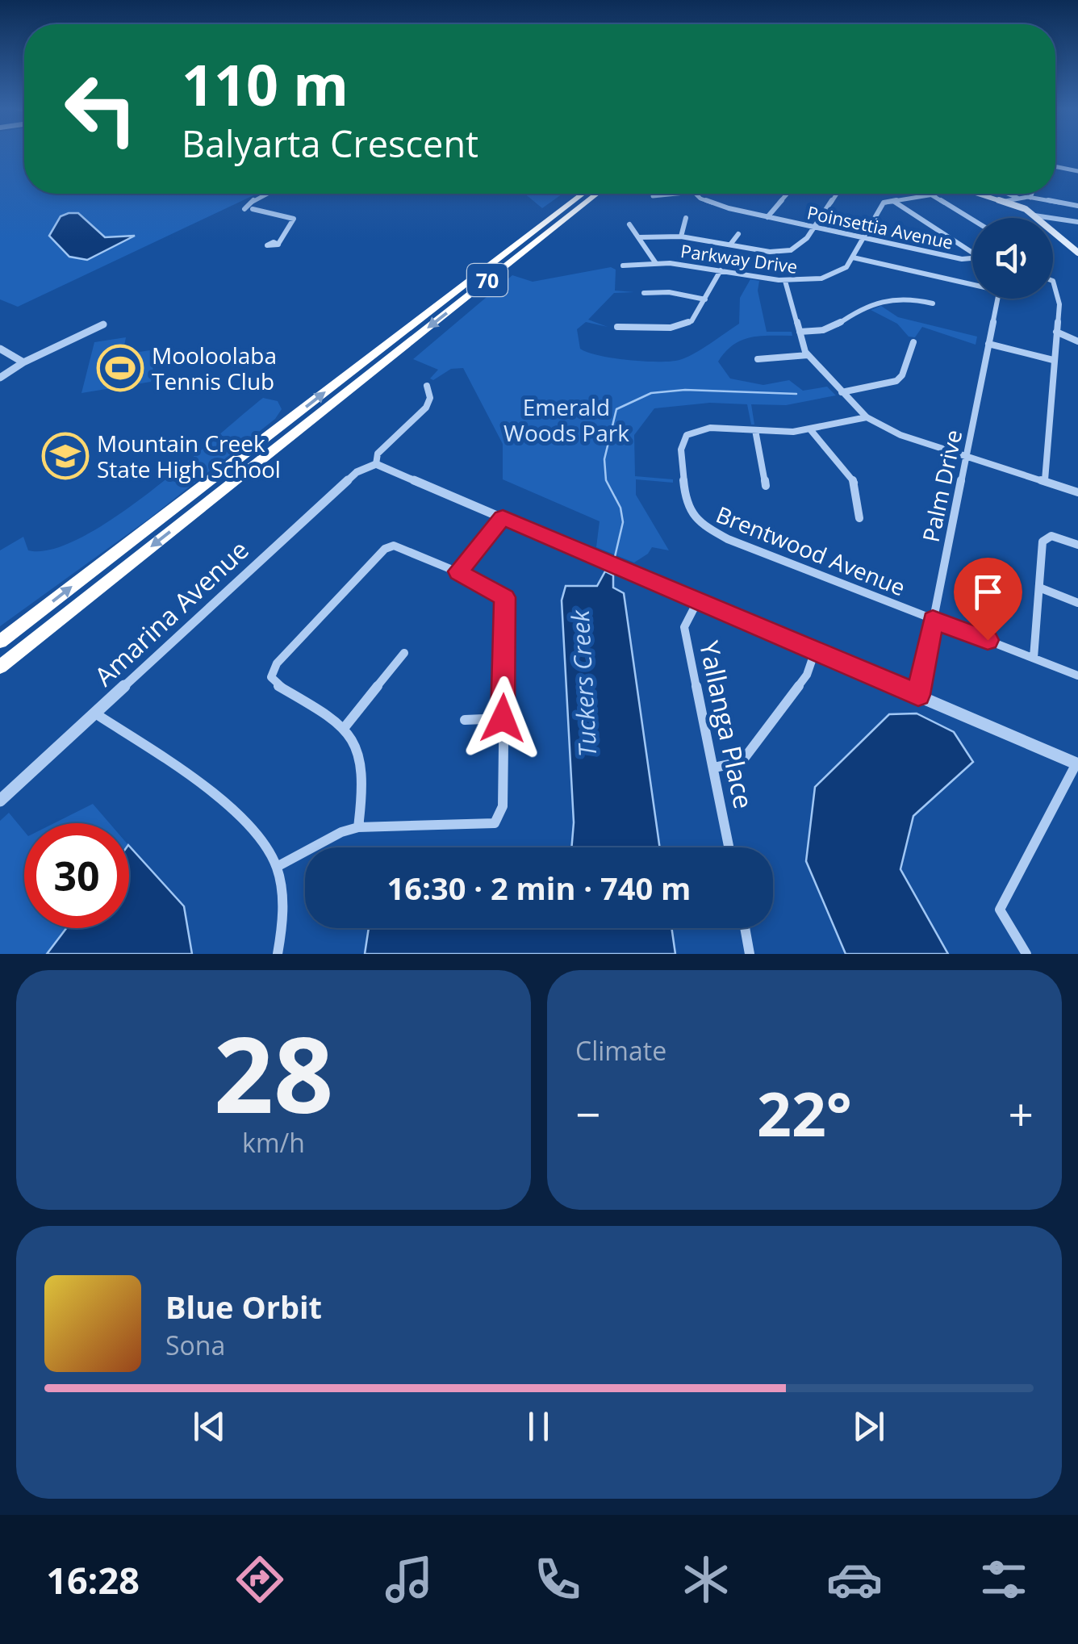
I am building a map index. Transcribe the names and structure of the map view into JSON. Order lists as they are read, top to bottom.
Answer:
{
  "streets": {
    "highway": ["70"],
    "street": [
      "Poinsettia Avenue",
      "Parkway Drive",
      "Palm Drive",
      "Brentwood Avenue",
      "Amarina Avenue",
      "Yallanga Place"
    ]
  },
  "crossings": [
    ["Palm Drive", "Brentwood Avenue"]
  ],
  "water": ["Tuckers Creek"],
  "parks": ["Emerald Woods Park"],
  "places": {
    "sports": ["Mooloolaba Tennis Club"],
    "school or university": ["Mountain Creek State High School"]
  },
  "page": {
    "turn": ["110 m", "Balyarta Crescent"],
    "limit": "30",
    "trip": "16:30 · 2 min · 740 m",
    "tile": [
      ["28", "km/h"],
      "Climate"
    ],
    "heat": ["−", "22°", "+"],
    "song": ["Blue Orbit", "Sona"],
    "tabs": "16:28"
  }
}
